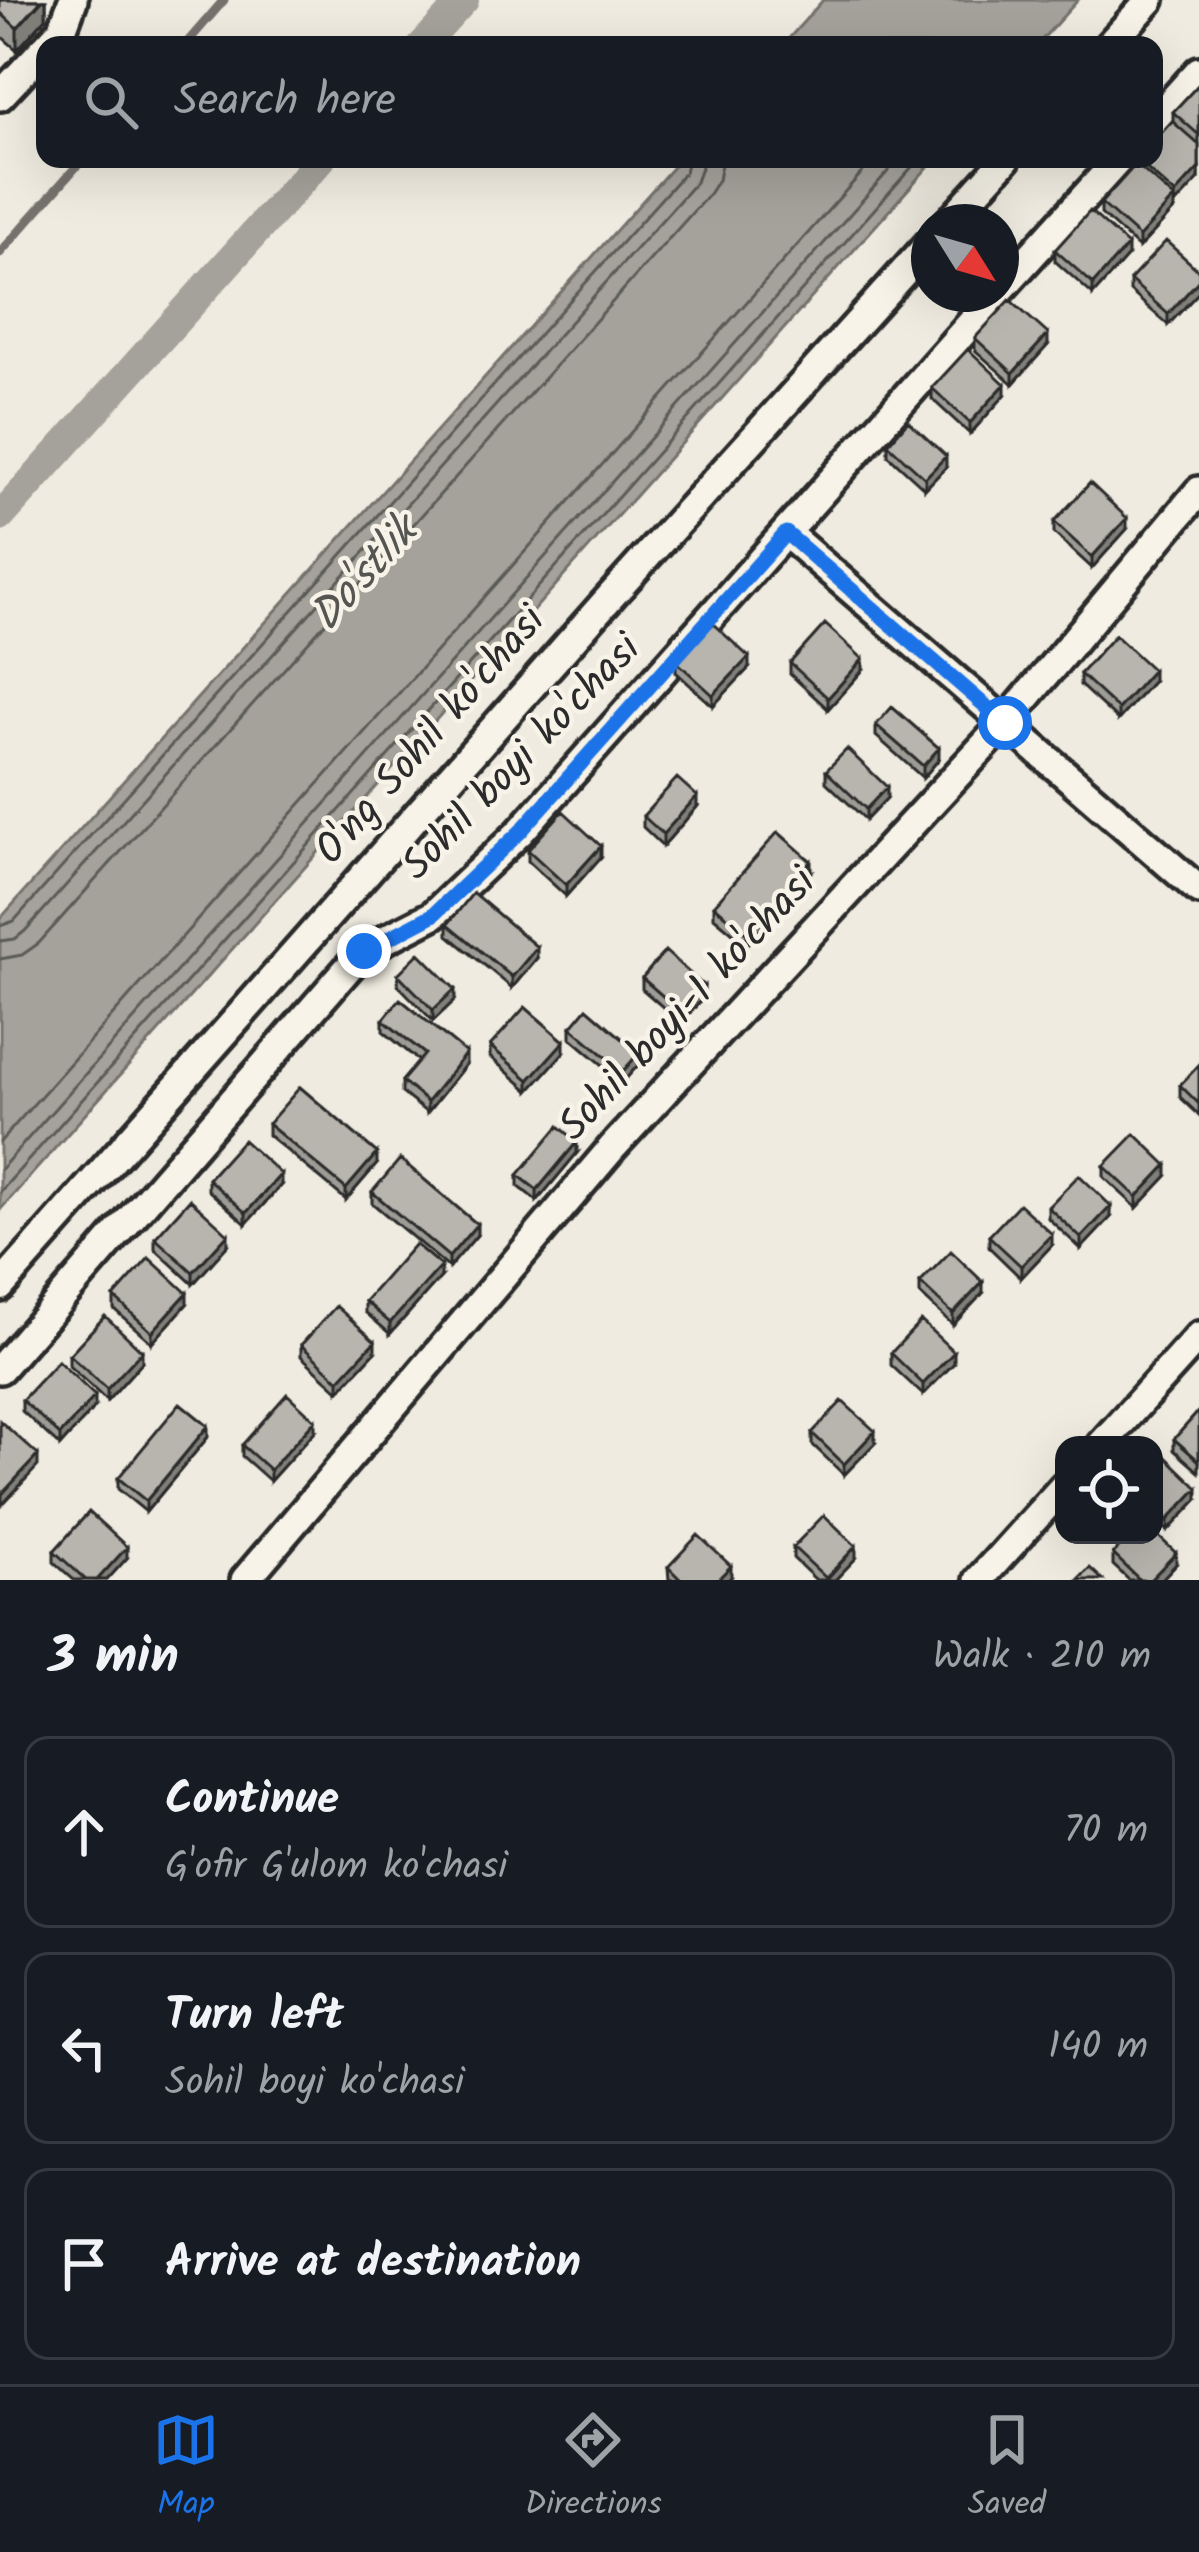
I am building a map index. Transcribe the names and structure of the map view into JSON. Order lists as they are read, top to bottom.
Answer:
{
  "streets": {
    "street": ["O'ng Sohil ko'chasi", "Sohil boyi ko'chasi", "Sohil boyi-1 ko'chasi"]
  },
  "water": ["Do'stlik"],
  "north": "bottom right",
  "page": {
    "search": "Search here",
    "heading": ["3 min", "Walk · 210 m"],
    "list": [
      ["Continue", "G'ofir G'ulom ko'chasi", "70 m"],
      ["Turn left", "Sohil boyi ko'chasi", "140 m"],
      "Arrive at destination"
    ],
    "nav": ["Map", "Directions", "Saved"]
  }
}
